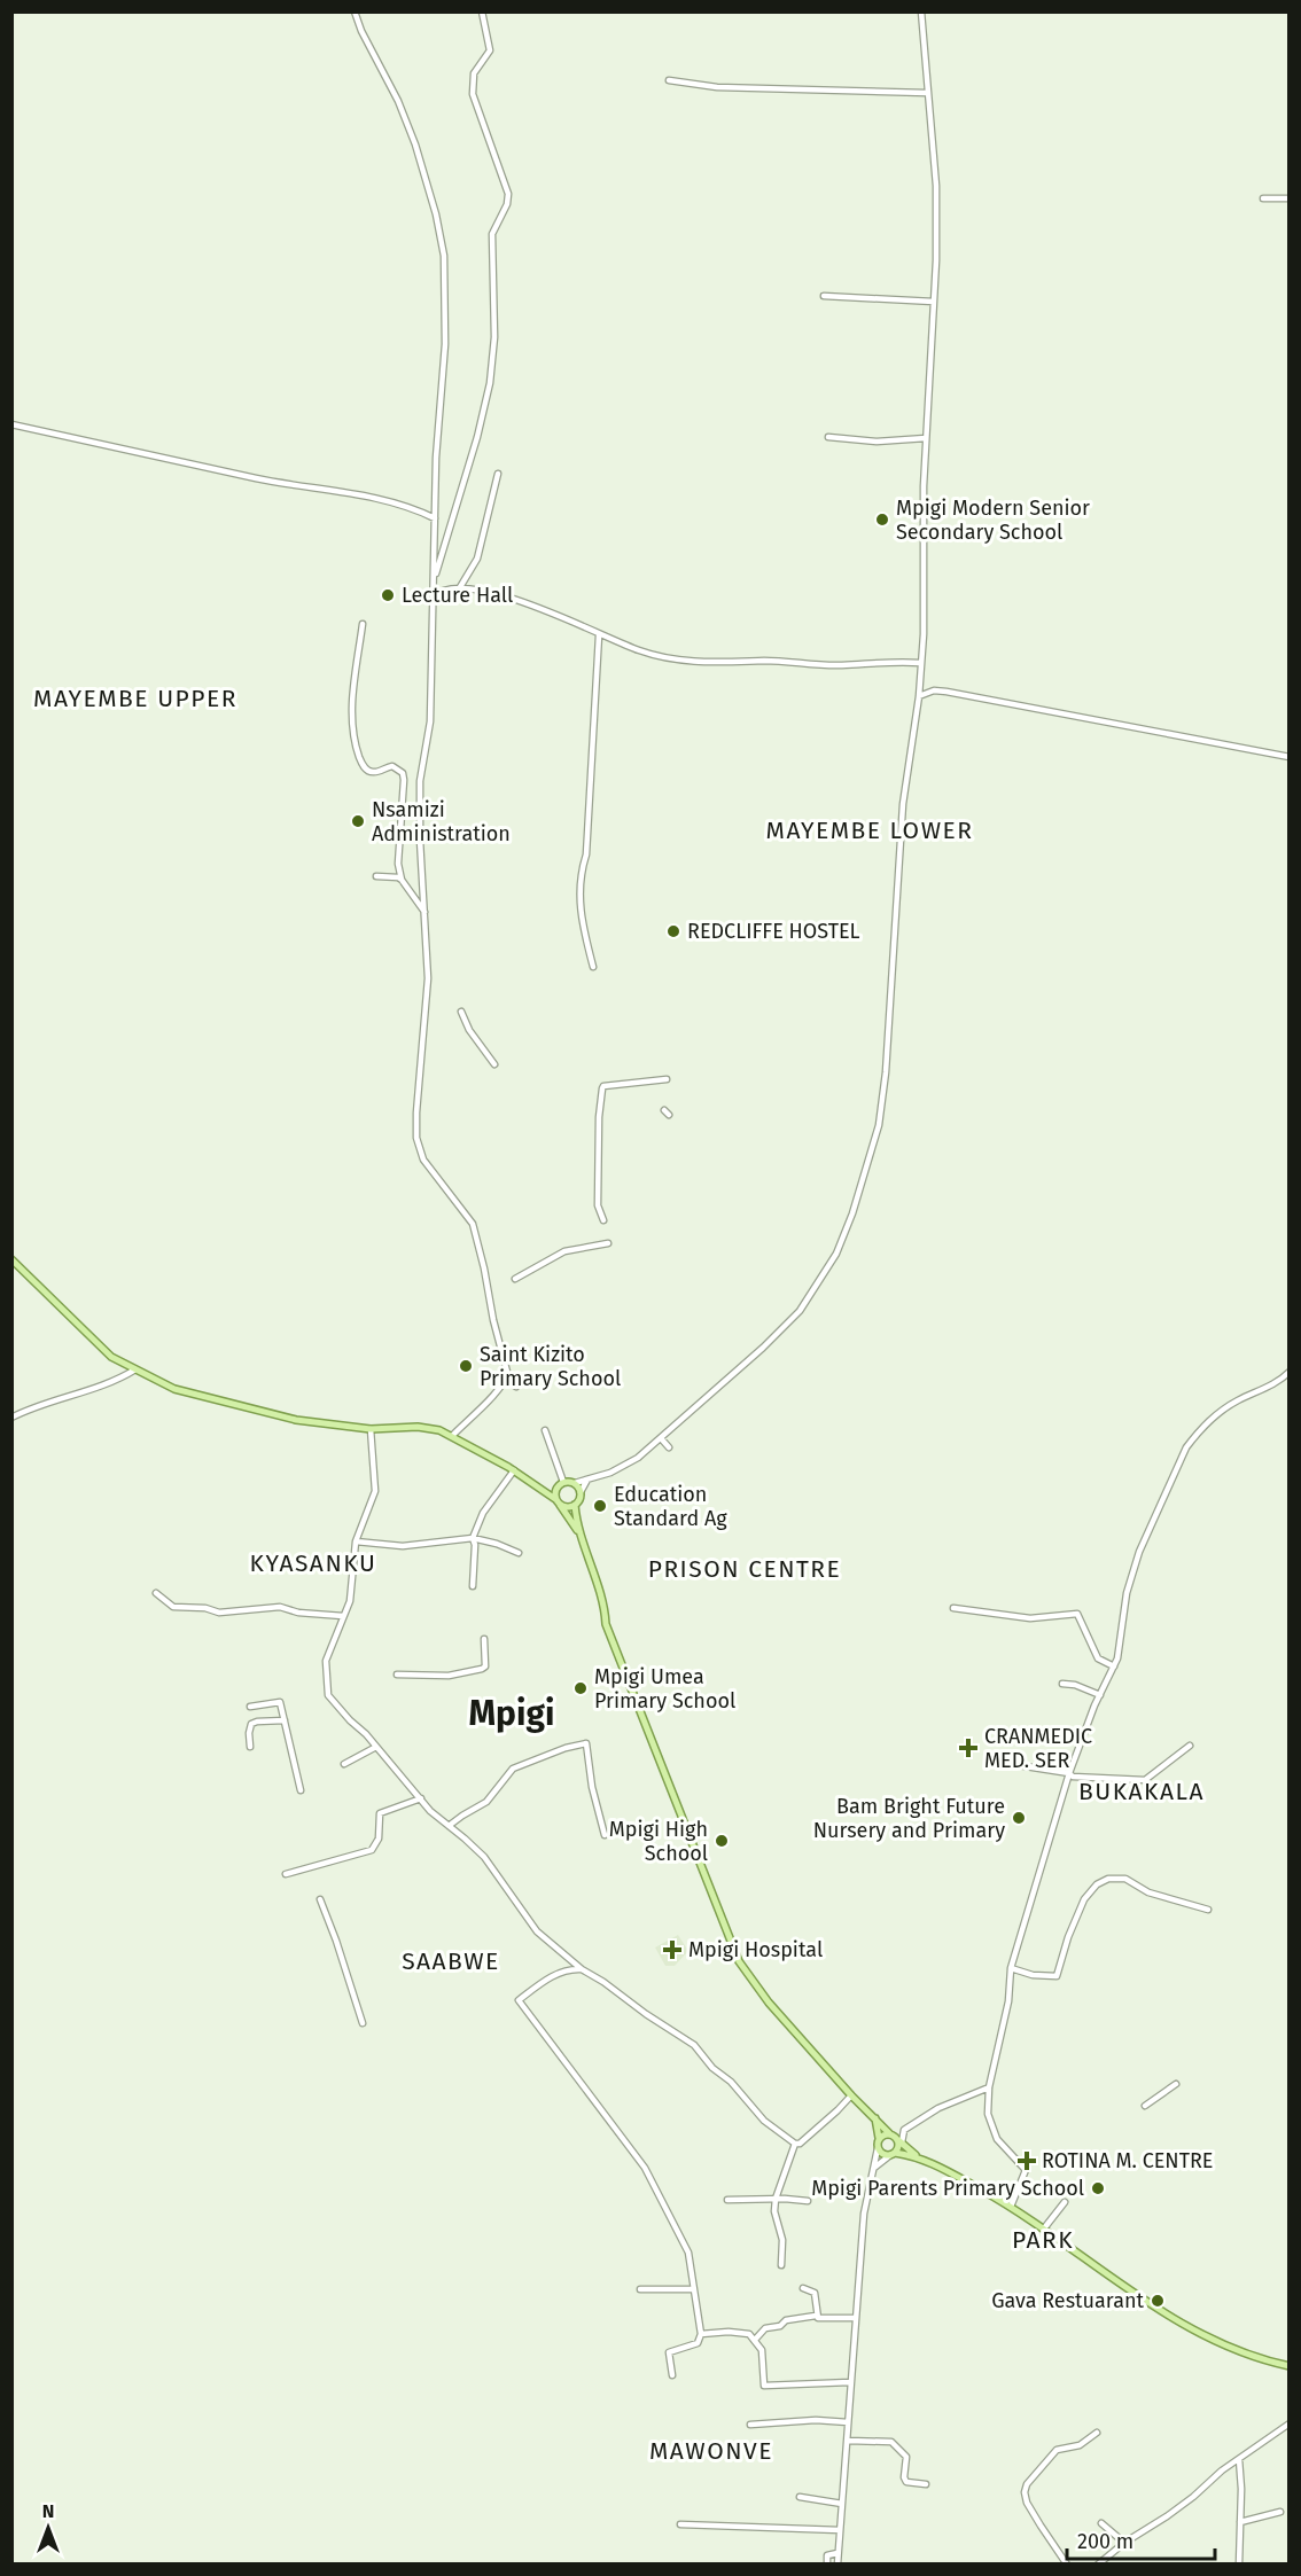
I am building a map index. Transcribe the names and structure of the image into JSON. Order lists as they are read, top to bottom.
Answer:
{
  "districts": [
    "MAYEMBE UPPER",
    "MAYEMBE LOWER",
    "KYASANKU",
    "PRISON CENTRE",
    "Mpigi",
    "BUKAKALA",
    "SAABWE",
    "PARK",
    "MAWONVE"
  ],
  "places": {
    "other": [
      "Mpigi Modern Senior Secondary School",
      "Lecture Hall",
      "Nsamizi Administration",
      "REDCLIFFE HOSTEL",
      "Saint Kizito Primary School",
      "Education Standard Ag",
      "Mpigi Umea Primary School",
      "Bam Bright Future Nursery and Primary",
      "Mpigi High School",
      "Mpigi Parents Primary School",
      "Gava Restuarant"
    ],
    "health": ["CRANMEDIC MED. SER", "Mpigi Hospital", "ROTINA M. CENTRE"]
  },
  "scale_bar": "200 m",
  "north": "top"
}
